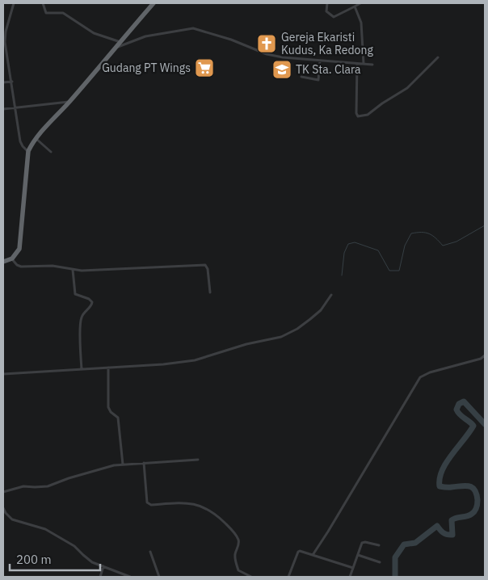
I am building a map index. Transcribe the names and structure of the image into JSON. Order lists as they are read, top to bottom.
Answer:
{
  "places": {
    "church": ["Gereja Ekaristi Kudus, Ka Redong"],
    "supermarket": ["Gudang PT Wings"],
    "school or university": ["TK Sta. Clara"]
  },
  "scale_bar": "200 m"
}
